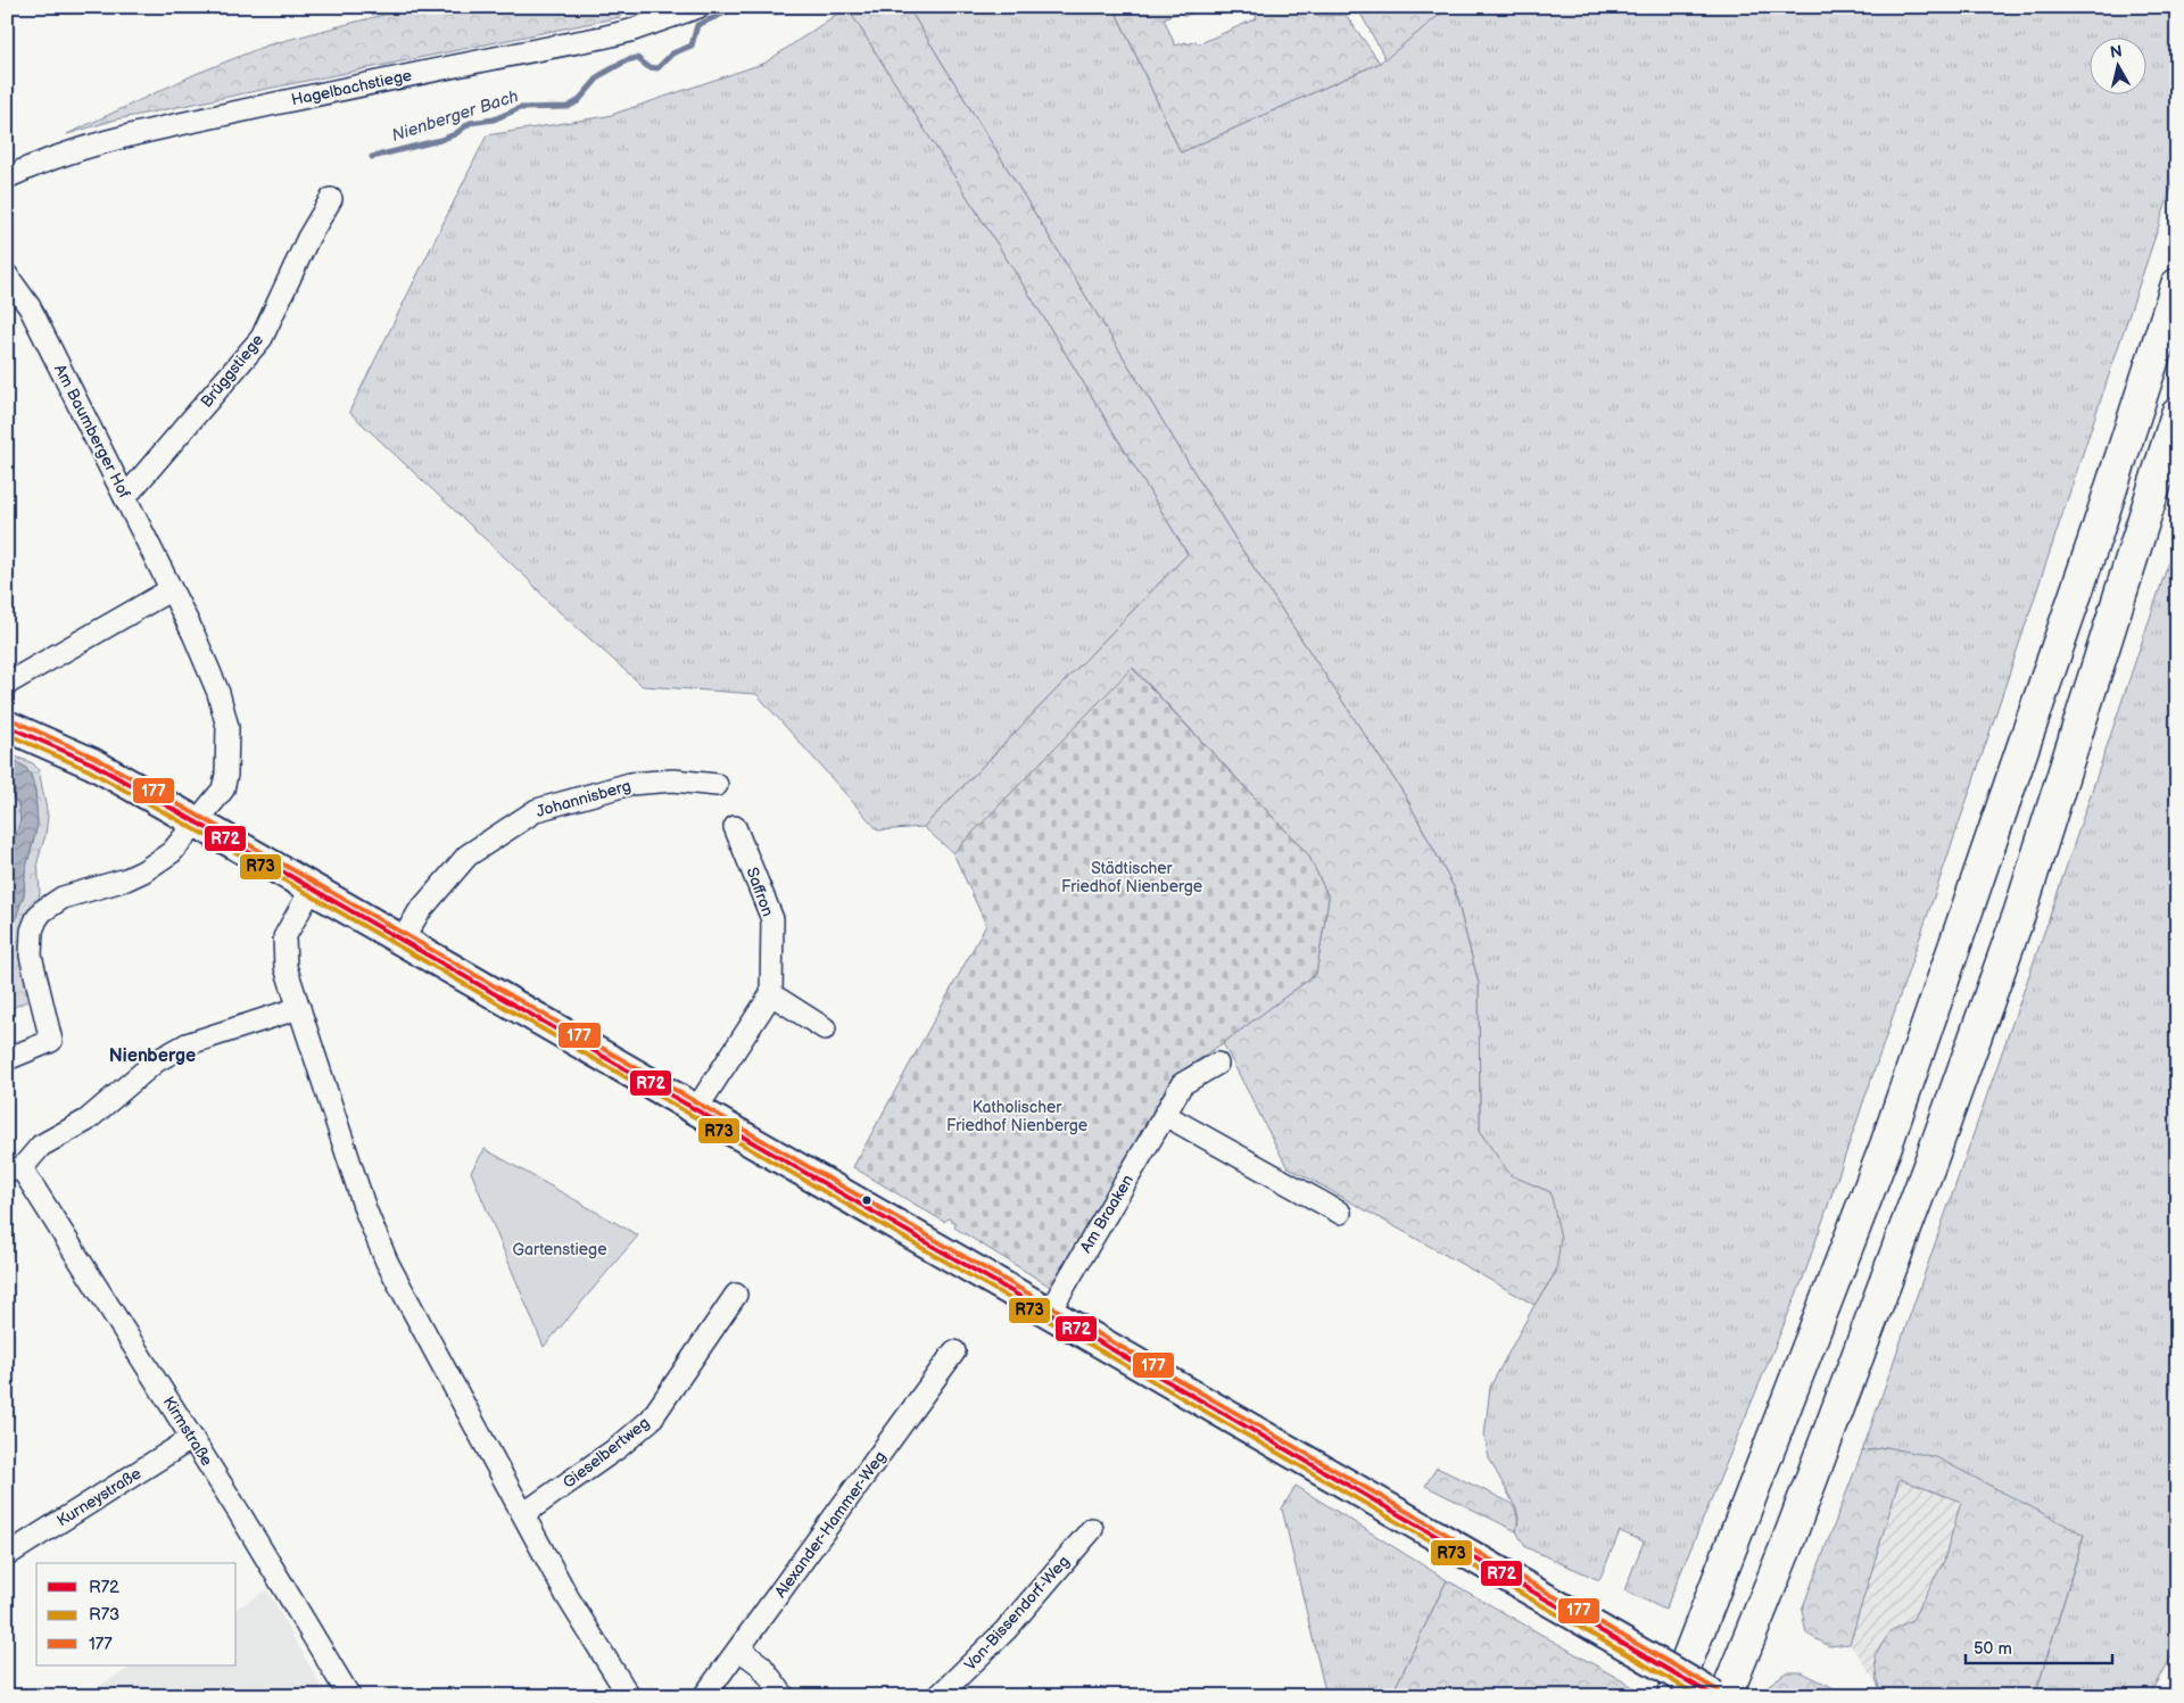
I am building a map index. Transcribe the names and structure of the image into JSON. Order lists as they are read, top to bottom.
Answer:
{
  "streets": {
    "street": [
      "Hagelbachstiege",
      "Brüggstiege",
      "Am Baumberger Hof",
      "Johannisberg",
      "Saffron",
      "Am Braaken",
      "Kirmstraße",
      "Gieselbertweg",
      "Kurneystraße",
      "Alexander-Hammer-Weg",
      "Von-Bissendorf-Weg"
    ]
  },
  "crossings": [
    ["Brüggstiege", "Am Baumberger Hof"],
    ["Kirmstraße", "Kurneystraße"]
  ],
  "districts": ["Nienberge"],
  "water": ["Nienberger Bach"],
  "parks": ["Städtischer Friedhof Nienberge", "Katholischer Friedhof Nienberge", "Gartenstiege"],
  "lines": ["transit line 177", "transit line R72", "transit line R73"],
  "legend": ["R72", "R73", "177"],
  "scale_bar": "50 m",
  "north": "top"
}
